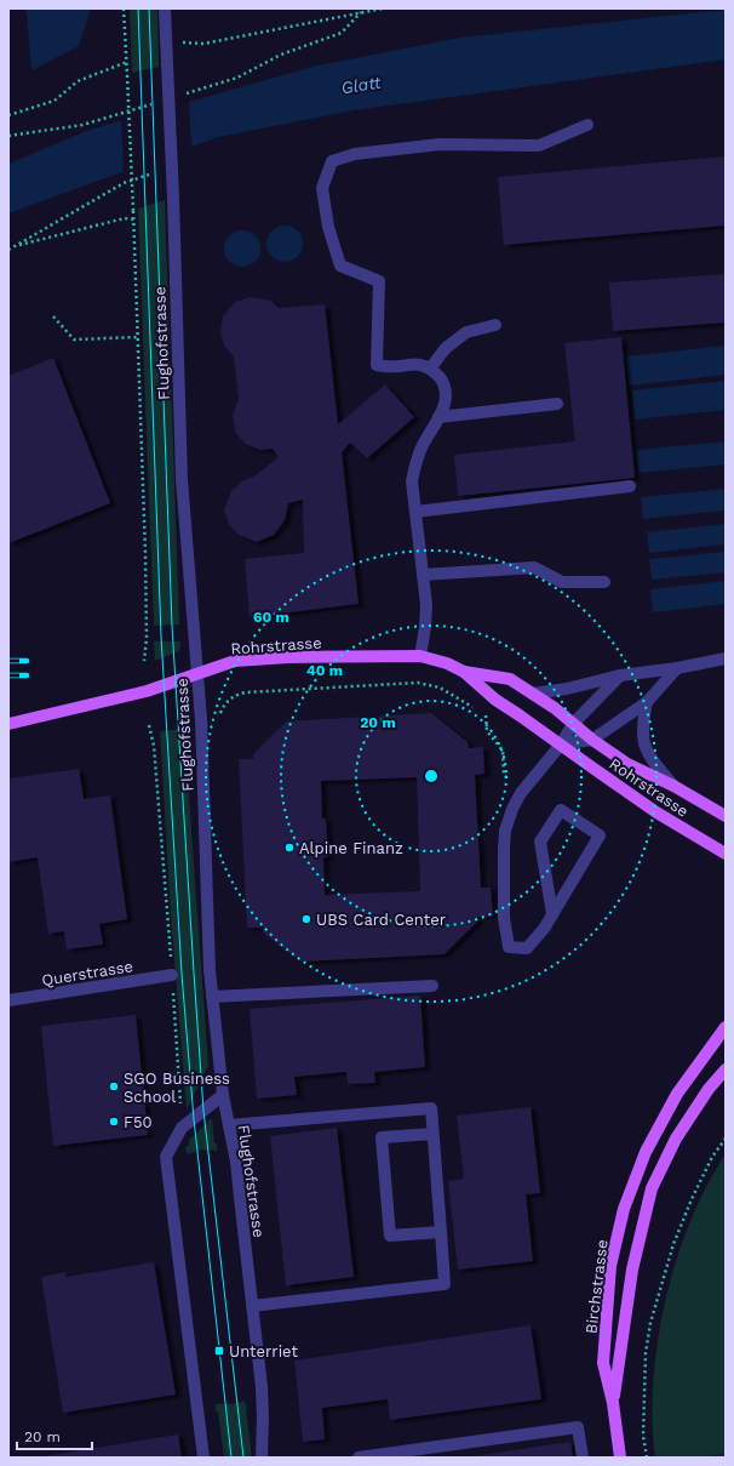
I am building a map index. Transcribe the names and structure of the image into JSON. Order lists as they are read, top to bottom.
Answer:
{
  "streets": {
    "main road": ["Rohrstrasse", "Birchstrasse"],
    "street": ["Flughofstrasse", "Querstrasse"]
  },
  "crossings": [
    ["Flughofstrasse", "Rohrstrasse"]
  ],
  "water": ["Glatt"],
  "places": {
    "other": [
      "Alpine Finanz",
      "UBS Card Center",
      "SGO Business School",
      "F50"
    ],
    "transit": ["Unterriet"]
  },
  "scale_bar": "20 m",
  "rings": ["60 m", "40 m", "20 m"]
}
